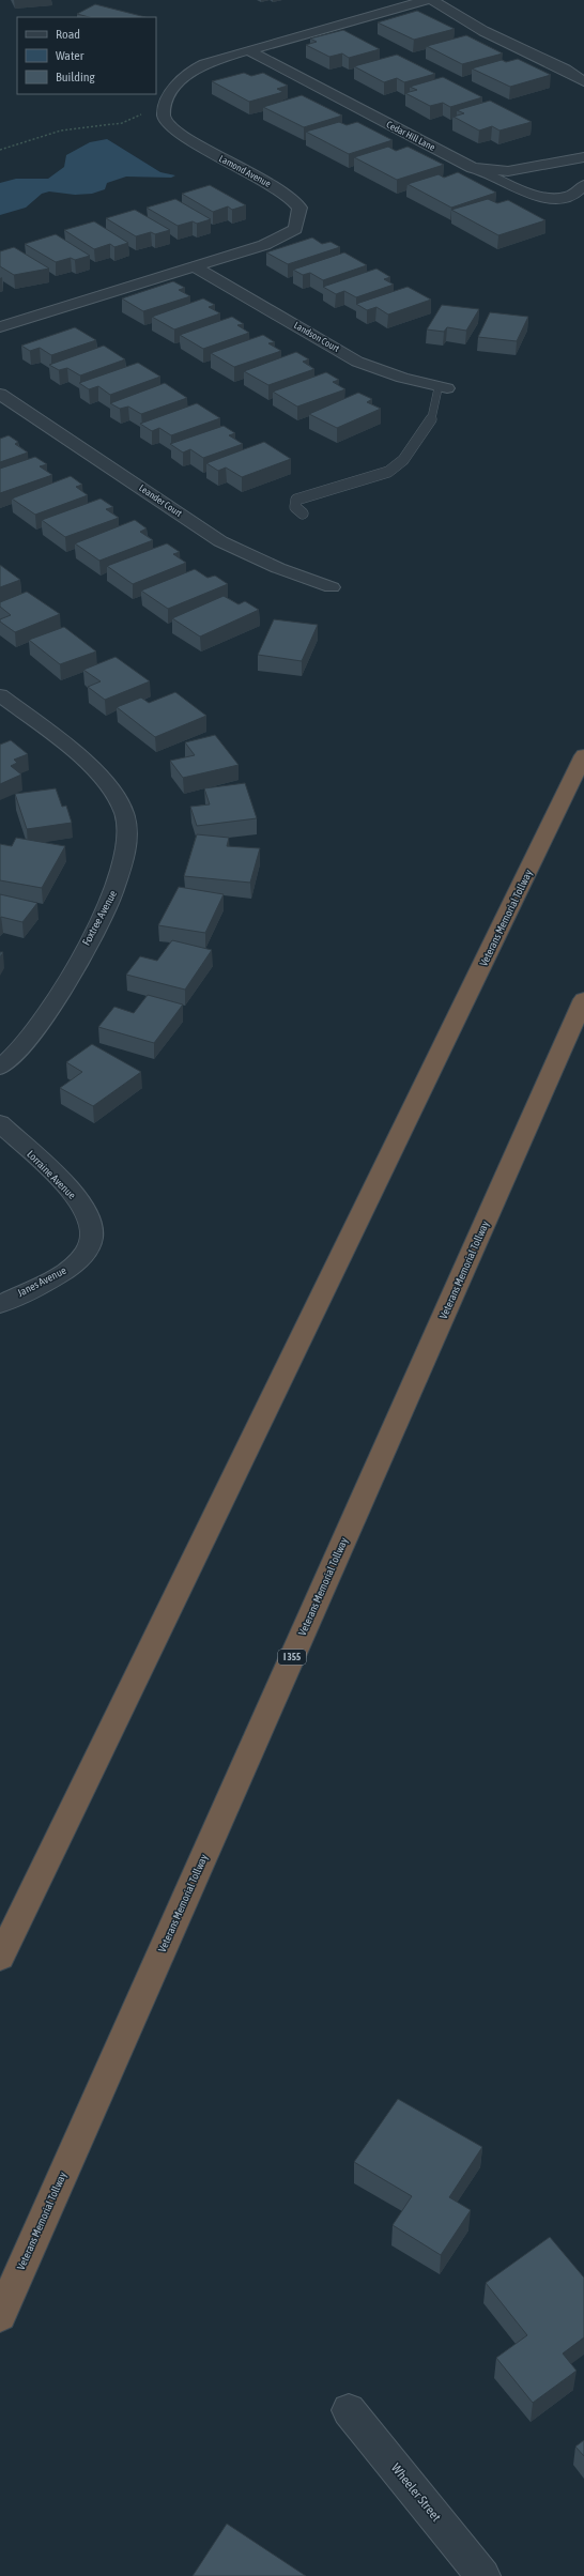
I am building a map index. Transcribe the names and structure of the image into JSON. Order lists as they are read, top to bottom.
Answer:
{
  "streets": {
    "highway": ["Veterans Memorial Tollway", "I 355"],
    "street": [
      "Cedar Hill Lane",
      "Lamond Avenue",
      "Landson Court",
      "Leander Court",
      "Foxtree Avenue",
      "Lorraine Avenue",
      "Janes Avenue",
      "Wheeler Street"
    ]
  },
  "crossings": [
    ["Lamond Avenue", "Landson Court"],
    ["Lorraine Avenue", "Janes Avenue"]
  ],
  "legend": ["Road", "Water", "Building"]
}
